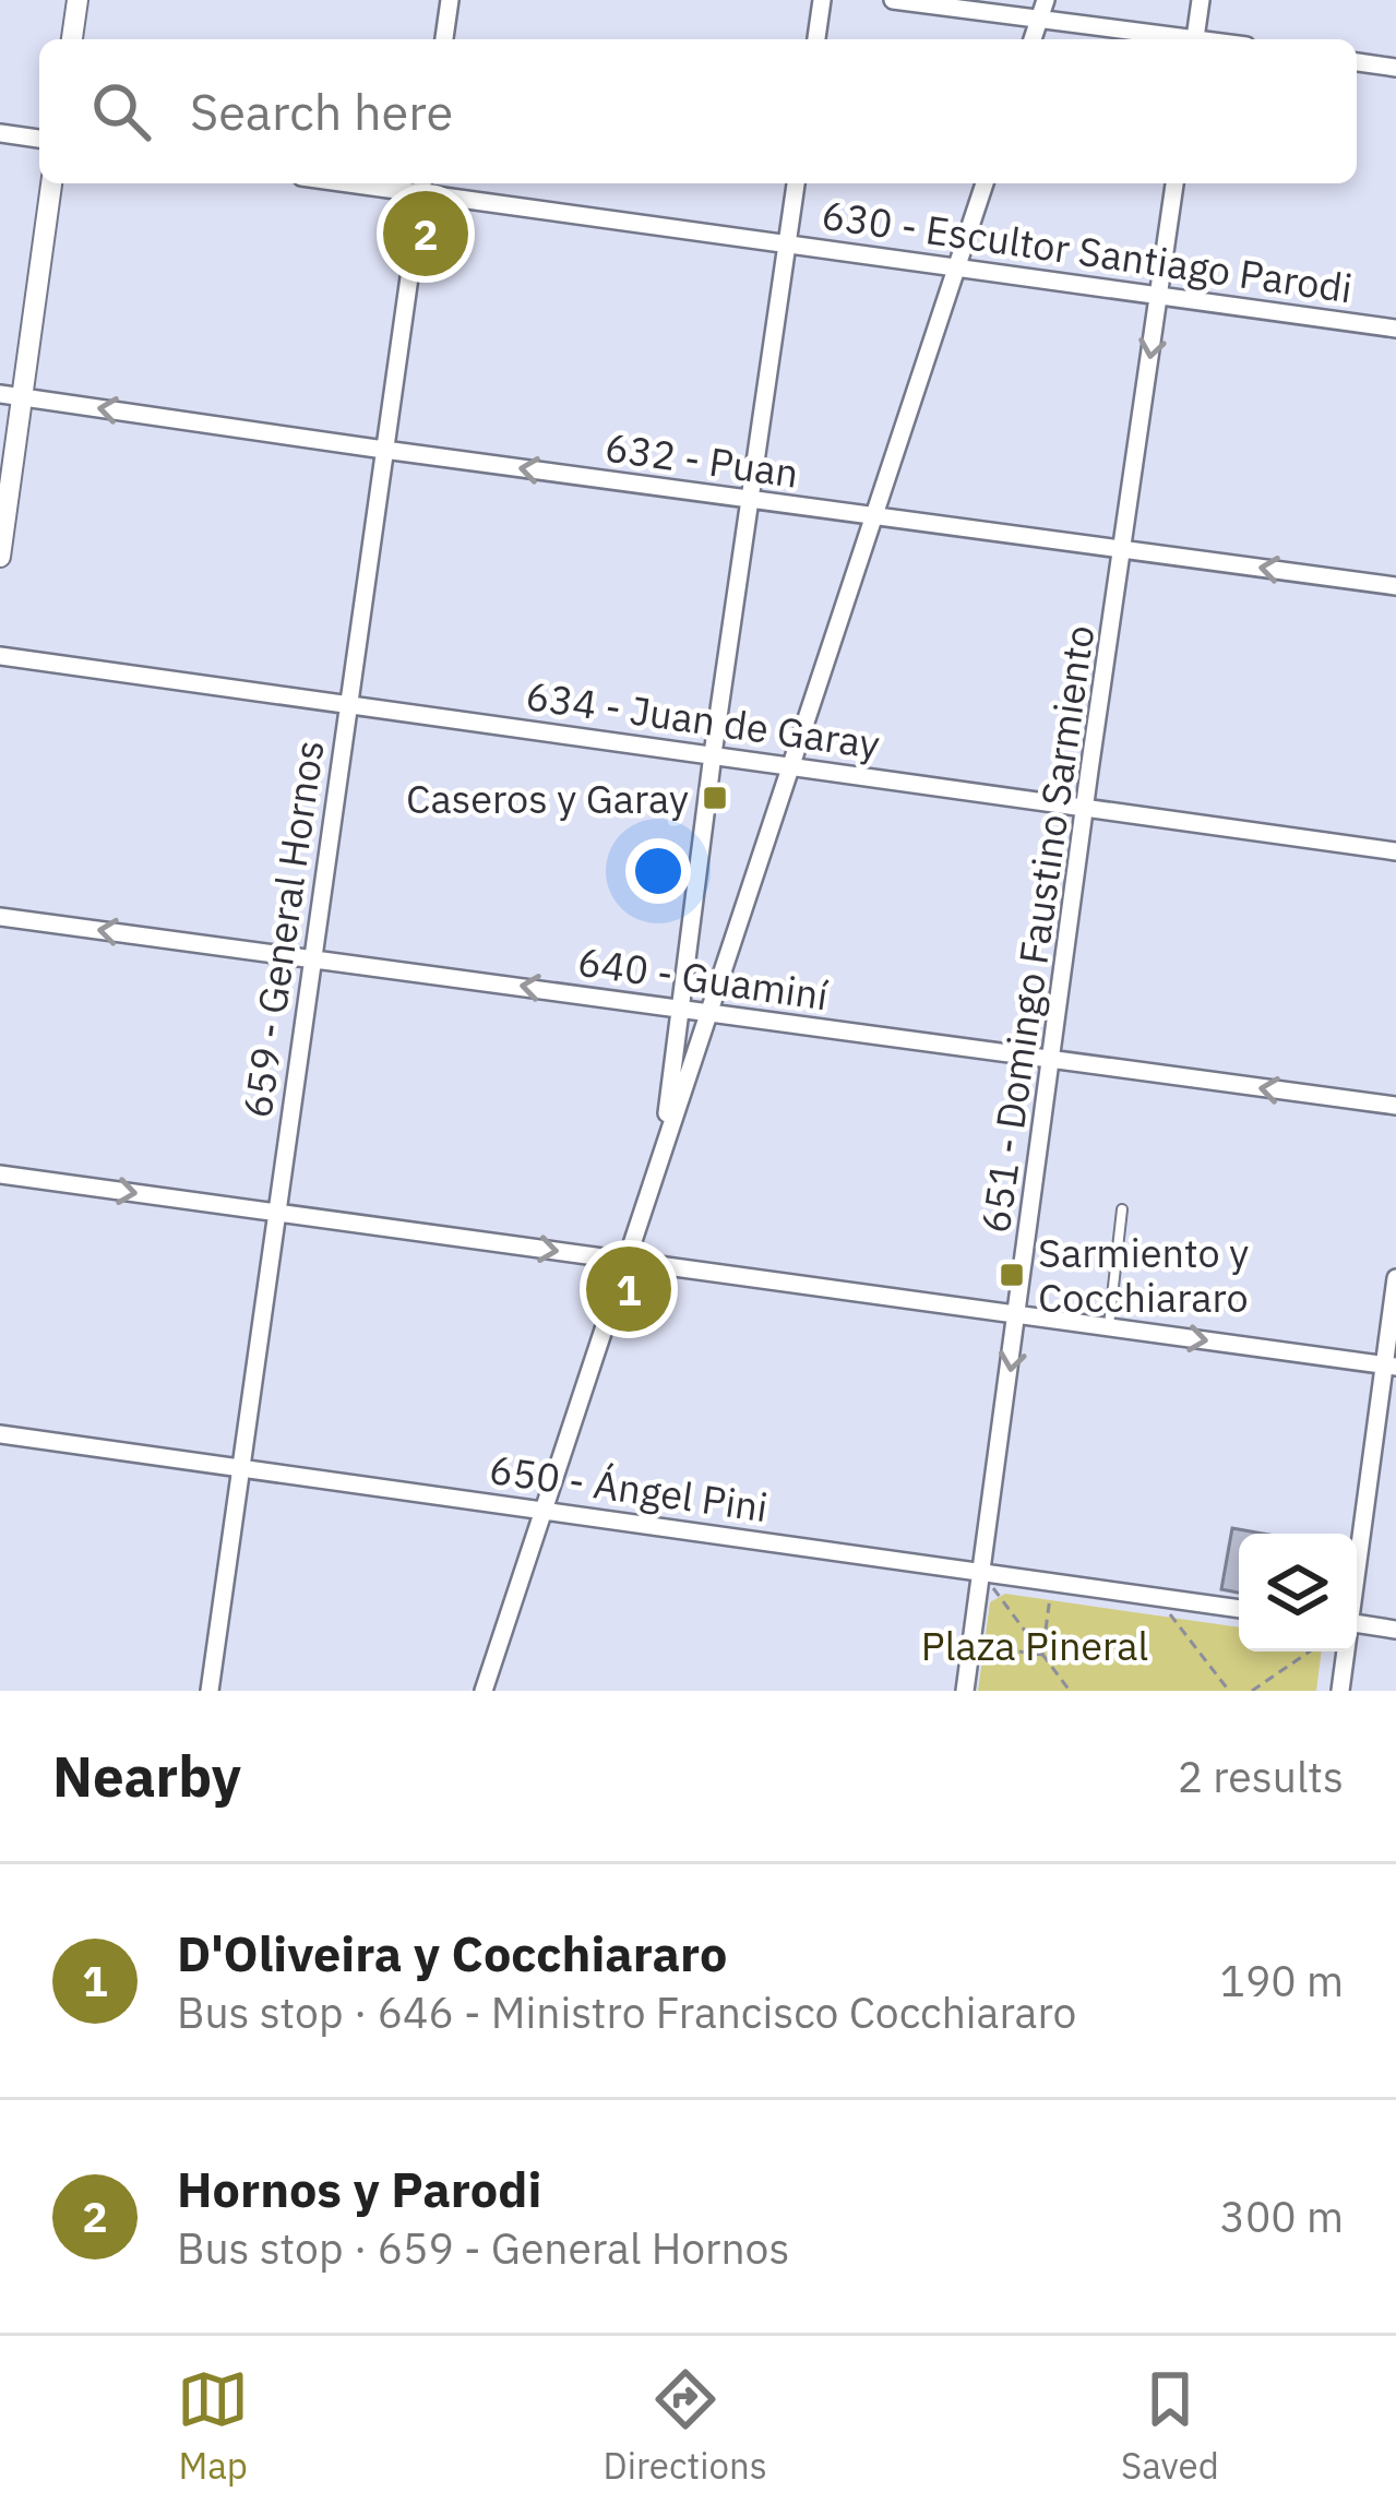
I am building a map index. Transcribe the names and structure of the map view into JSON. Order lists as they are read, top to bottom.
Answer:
{
  "streets": {
    "street": [
      "630 - Escultor Santiago Parodi",
      "632 - Puan",
      "634 - Juan de Garay",
      "659 - General Hornos",
      "651 - Domingo Faustino Sarmiento",
      "640 - Guaminí",
      "650 - Ángel Pini"
    ]
  },
  "crossings": [
    ["630 - Escultor Santiago Parodi", "659 - General Hornos"],
    ["630 - Escultor Santiago Parodi", "651 - Domingo Faustino Sarmiento"],
    ["632 - Puan", "659 - General Hornos"],
    ["632 - Puan", "651 - Domingo Faustino Sarmiento"],
    ["634 - Juan de Garay", "659 - General Hornos"],
    ["634 - Juan de Garay", "651 - Domingo Faustino Sarmiento"],
    ["659 - General Hornos", "640 - Guaminí"],
    ["659 - General Hornos", "650 - Ángel Pini"],
    ["651 - Domingo Faustino Sarmiento", "640 - Guaminí"],
    ["651 - Domingo Faustino Sarmiento", "650 - Ángel Pini"]
  ],
  "one_way": ["632 - Puan", "640 - Guaminí"],
  "parks": ["Plaza Pineral"],
  "places": {
    "transit": ["Caseros y Garay", "Sarmiento y Cocchiararo"]
  },
  "page": {
    "search": "Search here",
    "pins": ["2", "1"],
    "heading": ["Nearby", "2 results"],
    "list": [
      {
        "mark": "1",
        "name": "D'Oliveira y Cocchiararo",
        "note": "Bus stop · 646 - Ministro Francisco Cocchiararo",
        "value": "190 m"
      },
      {
        "mark": "2",
        "name": "Hornos y Parodi",
        "note": "Bus stop · 659 - General Hornos",
        "value": "300 m"
      }
    ],
    "nav": ["Map", "Directions", "Saved"]
  }
}
